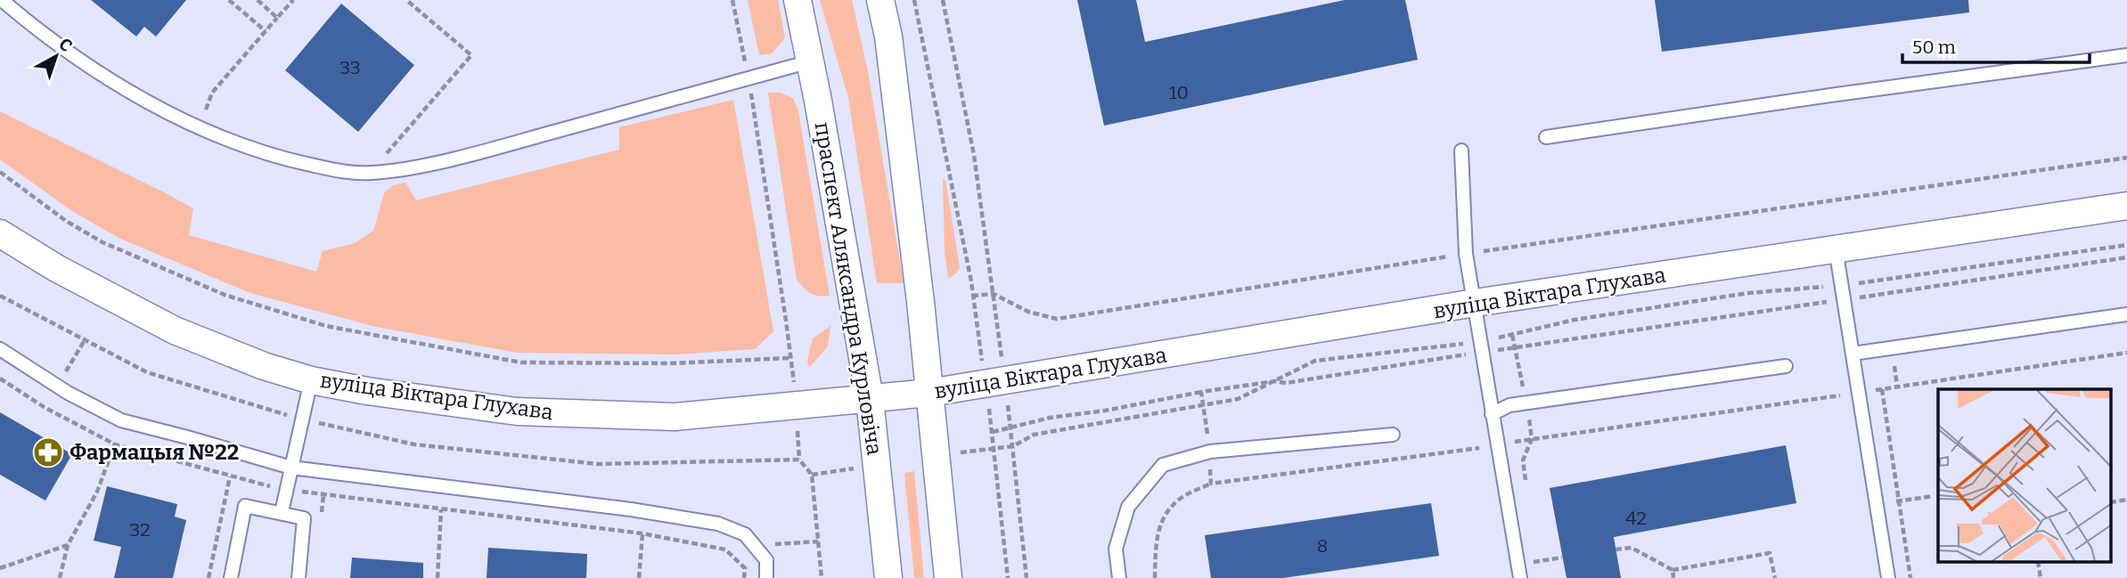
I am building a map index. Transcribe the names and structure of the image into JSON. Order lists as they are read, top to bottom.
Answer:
{
  "streets": {
    "street": ["праспект Аляксандра Курловіча", "вуліца Віктара Глухава"]
  },
  "crossings": [
    ["праспект Аляксандра Курловіча", "вуліца Віктара Глухава"]
  ],
  "places": {
    "pharmacy": ["Фармацыя №22"]
  },
  "house_numbers": [
    "33",
    "10",
    "42",
    "32",
    "8"
  ],
  "scale_bar": "50 m",
  "north": "top right"
}
